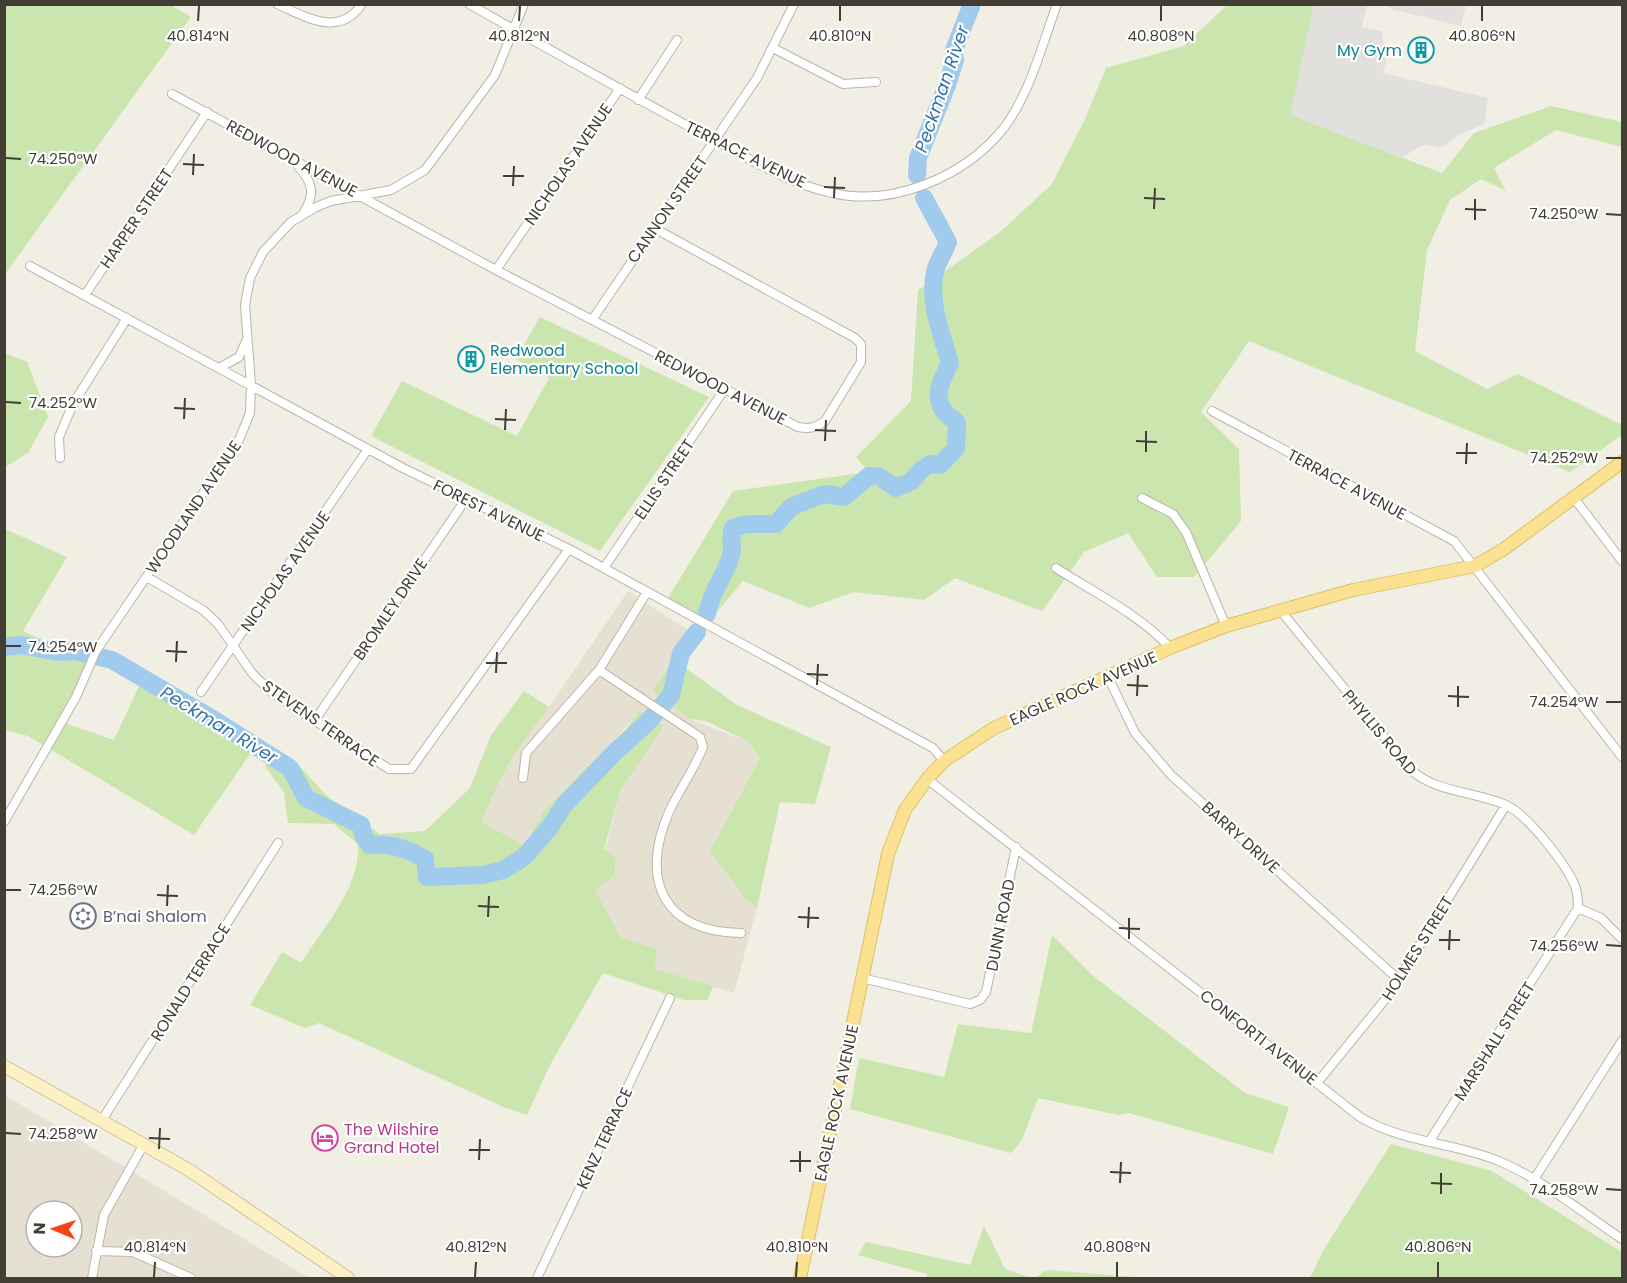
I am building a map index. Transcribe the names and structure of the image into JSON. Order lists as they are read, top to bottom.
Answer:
{
  "streets": {
    "main road": ["EAGLE ROCK AVENUE"],
    "street": [
      "TERRACE AVENUE",
      "REDWOOD AVENUE",
      "NICHOLAS AVENUE",
      "CANNON STREET",
      "HARPER STREET",
      "ELLIS STREET",
      "WOODLAND AVENUE",
      "FOREST AVENUE",
      "BROMLEY DRIVE",
      "STEVENS TERRACE",
      "PHYLLIS ROAD",
      "BARRY DRIVE",
      "DUNN ROAD",
      "HOLMES STREET",
      "RONALD TERRACE",
      "CONFORTI AVENUE",
      "MARSHALL STREET",
      "KENZ TERRACE"
    ]
  },
  "crossings": [
    ["TERRACE AVENUE", "NICHOLAS AVENUE"],
    ["TERRACE AVENUE", "CANNON STREET"],
    ["TERRACE AVENUE", "WOODLAND AVENUE"],
    ["TERRACE AVENUE", "EAGLE ROCK AVENUE"],
    ["REDWOOD AVENUE", "NICHOLAS AVENUE"],
    ["REDWOOD AVENUE", "CANNON STREET"],
    ["REDWOOD AVENUE", "HARPER STREET"],
    ["REDWOOD AVENUE", "ELLIS STREET"],
    ["REDWOOD AVENUE", "WOODLAND AVENUE"],
    ["NICHOLAS AVENUE", "FOREST AVENUE"],
    ["NICHOLAS AVENUE", "STEVENS TERRACE"],
    ["HARPER STREET", "FOREST AVENUE"],
    ["ELLIS STREET", "FOREST AVENUE"],
    ["WOODLAND AVENUE", "FOREST AVENUE"],
    ["WOODLAND AVENUE", "STEVENS TERRACE"],
    ["FOREST AVENUE", "BROMLEY DRIVE"],
    ["FOREST AVENUE", "EAGLE ROCK AVENUE"],
    ["FOREST AVENUE", "STEVENS TERRACE"],
    ["BROMLEY DRIVE", "STEVENS TERRACE"],
    ["EAGLE ROCK AVENUE", "PHYLLIS ROAD"],
    ["EAGLE ROCK AVENUE", "BARRY DRIVE"],
    ["EAGLE ROCK AVENUE", "DUNN ROAD"],
    ["EAGLE ROCK AVENUE", "CONFORTI AVENUE"],
    ["PHYLLIS ROAD", "HOLMES STREET"],
    ["PHYLLIS ROAD", "MARSHALL STREET"],
    ["BARRY DRIVE", "HOLMES STREET"],
    ["DUNN ROAD", "CONFORTI AVENUE"],
    ["HOLMES STREET", "CONFORTI AVENUE"],
    ["CONFORTI AVENUE", "MARSHALL STREET"]
  ],
  "water": ["Peckman River"],
  "places": {
    "building": ["My Gym", "Redwood Elementary School"],
    "synagogue": ["B’nai Shalom"],
    "hotel": ["The Wilshire Grand Hotel"]
  },
  "north": "left",
  "coordinates": [
    "40.814°N",
    "40.812°N",
    "40.810°N",
    "40.808°N",
    "40.806°N",
    "74.250°W",
    "74.252°W",
    "74.254°W",
    "74.256°W",
    "74.258°W"
  ]
}
